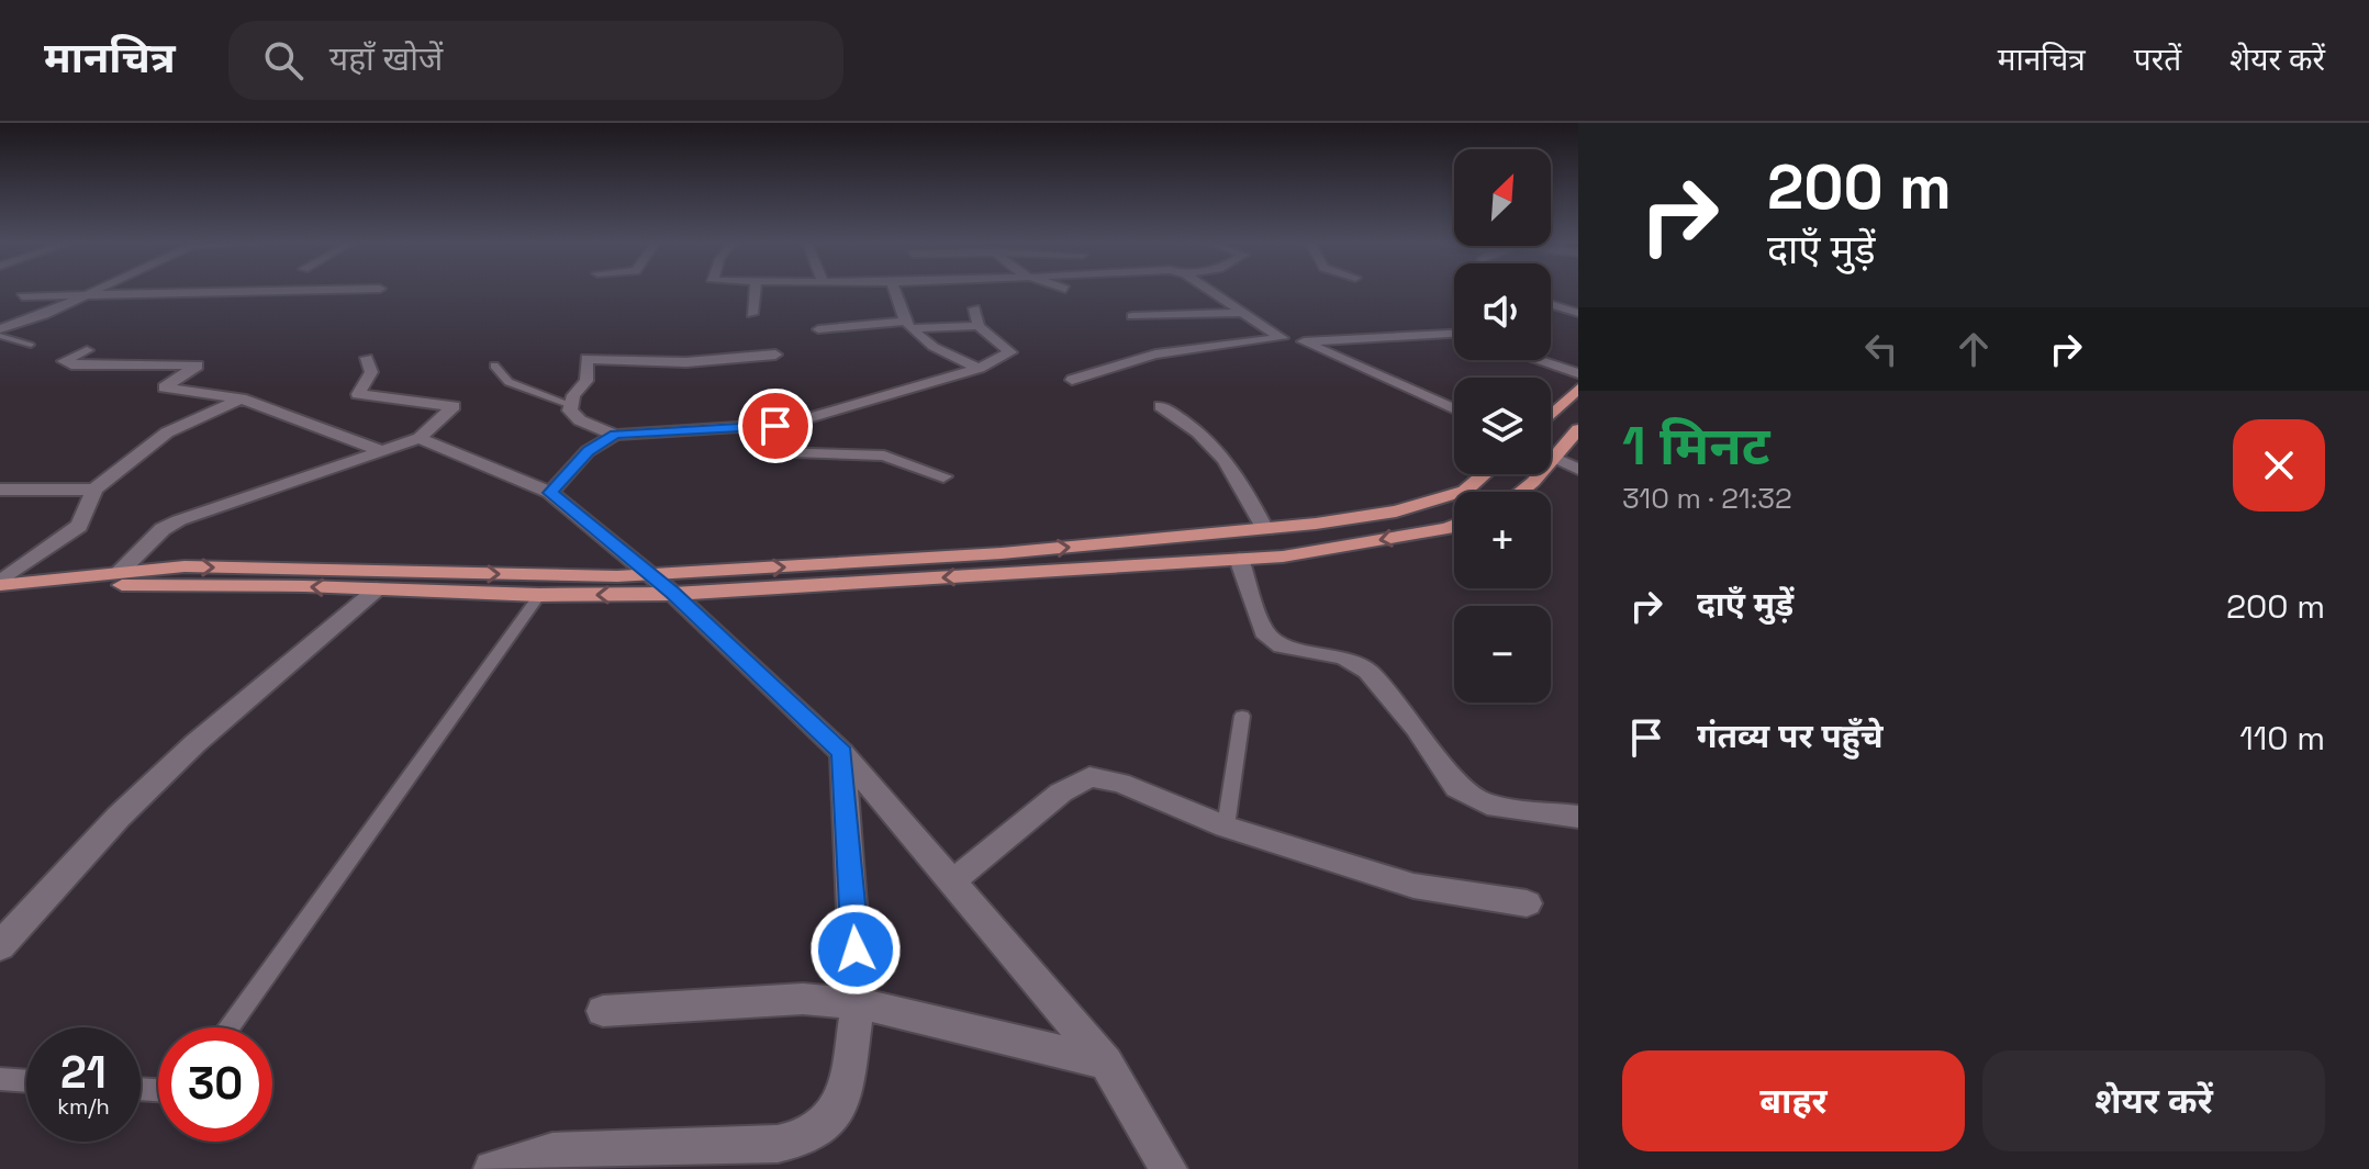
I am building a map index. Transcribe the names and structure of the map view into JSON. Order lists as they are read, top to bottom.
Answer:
{
  "north": "top right",
  "page": {
    "header": "मानचित्र",
    "search": "यहाँ खोजें",
    "nav": ["मानचित्र", "परतें", "शेयर करें"],
    "turn": ["200 m", "दाएँ मुड़ें"],
    "map_buttons": ["+", "−"],
    "heading": ["1 मिनट", "310 m · 21:32"],
    "list": [
      {
        "name": "दाएँ मुड़ें",
        "value": "200 m"
      },
      {
        "name": "गंतव्य पर पहुँचे",
        "value": "110 m"
      }
    ],
    "speed": "21 km/h",
    "limit": "30",
    "buttons": ["बाहर", "शेयर करें"]
  }
}
